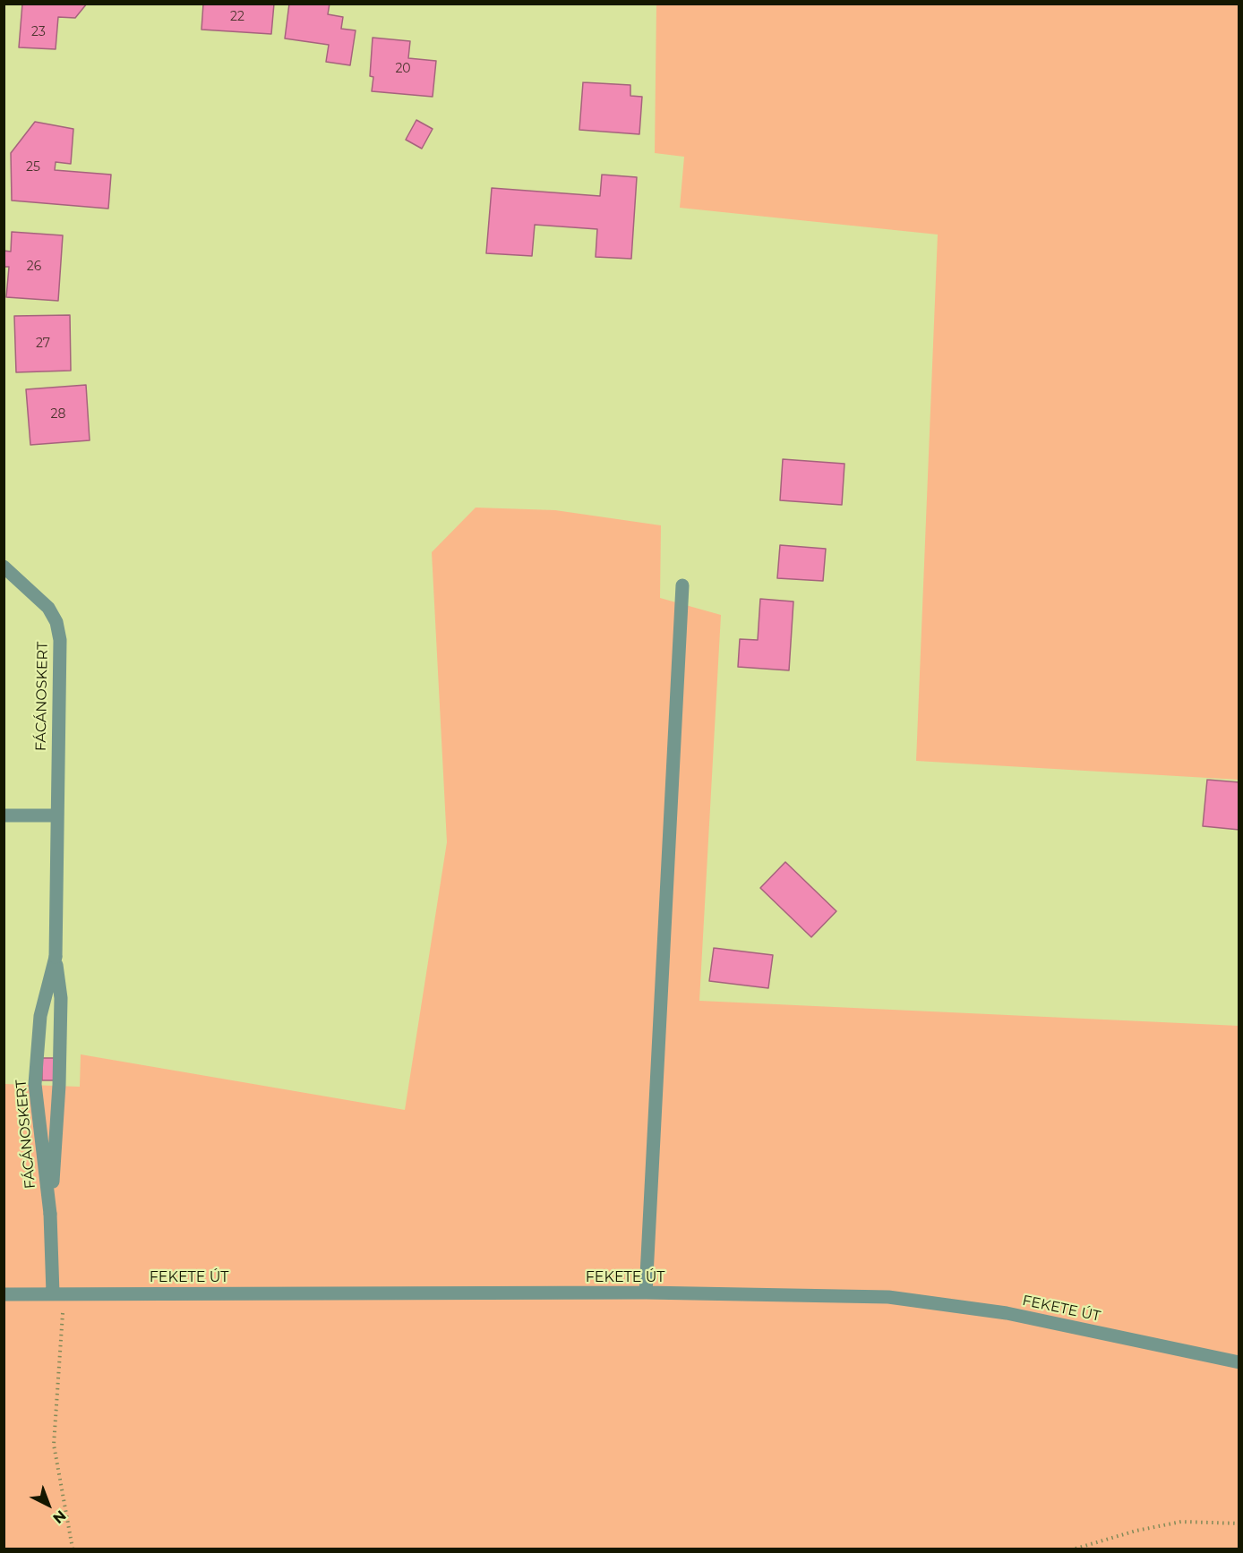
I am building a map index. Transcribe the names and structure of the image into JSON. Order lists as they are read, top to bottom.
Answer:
{
  "streets": {
    "street": ["FÁCÁNOSKERT", "FEKETE ÚT"]
  },
  "crossings": [
    ["FÁCÁNOSKERT", "FEKETE ÚT"]
  ],
  "house_numbers": [
    "22",
    "23",
    "20",
    "25",
    "26",
    "27",
    "28"
  ],
  "north": "bottom right"
}
